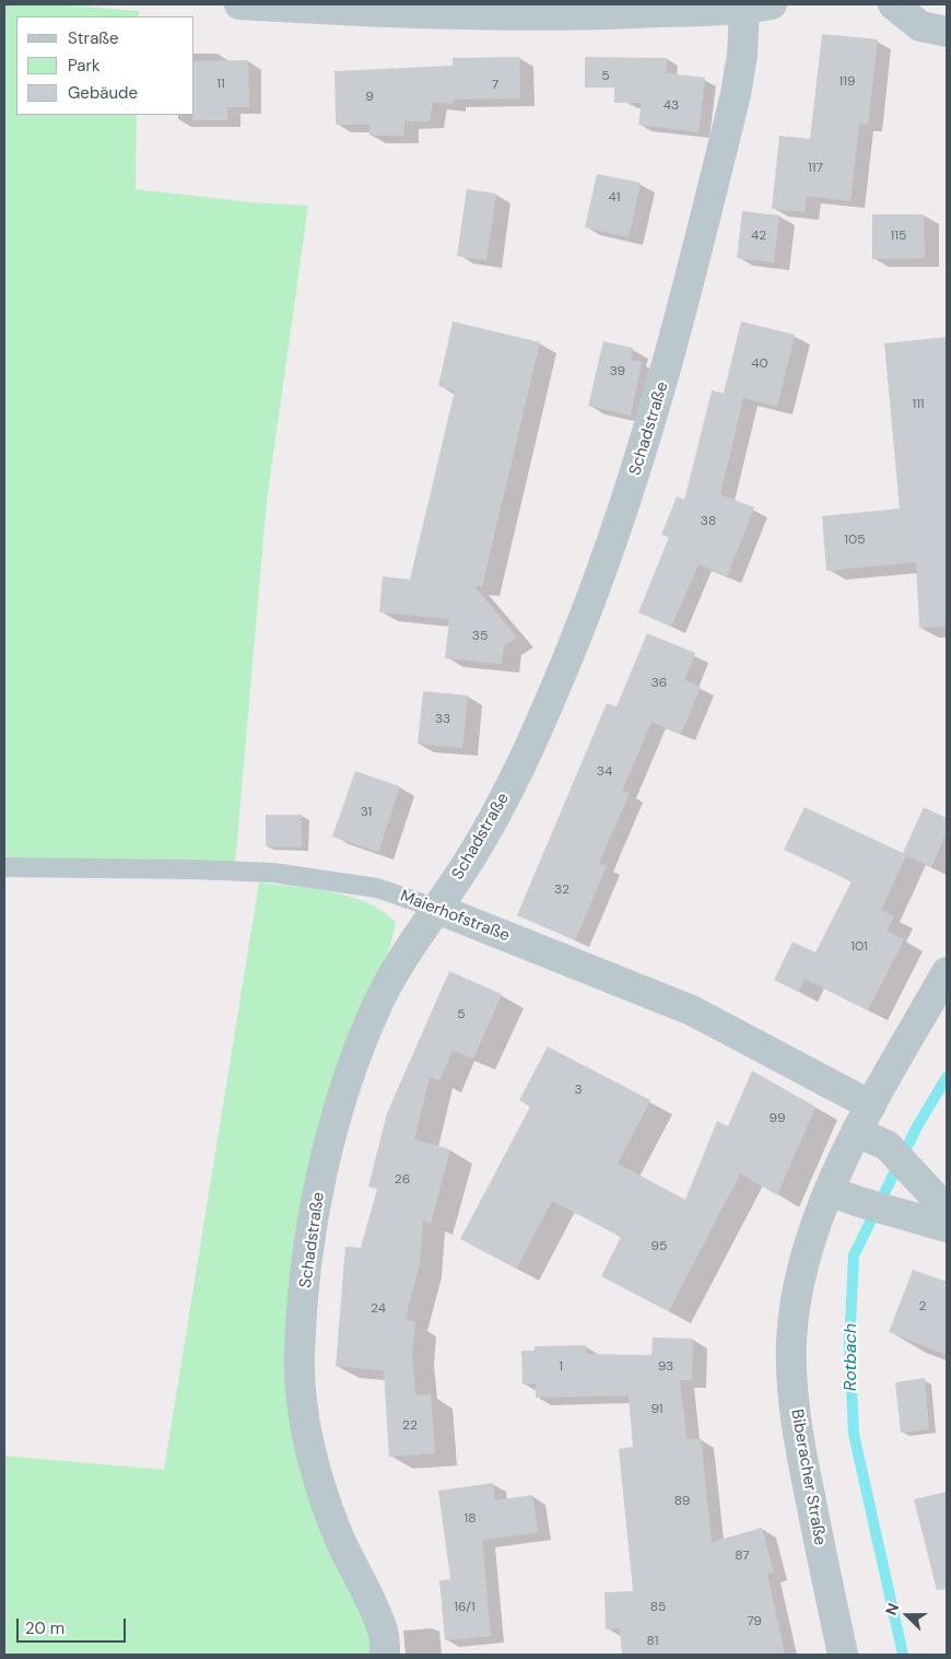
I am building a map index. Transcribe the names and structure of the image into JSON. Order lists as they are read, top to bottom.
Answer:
{
  "streets": {
    "street": ["Schadstraße", "Maierhofstraße", "Biberacher Straße"]
  },
  "crossings": [
    ["Schadstraße", "Maierhofstraße"],
    ["Maierhofstraße", "Biberacher Straße"]
  ],
  "water": ["Rotbach"],
  "house_numbers": [
    "5",
    "119",
    "11",
    "7",
    "9",
    "43",
    "117",
    "41",
    "42",
    "115",
    "40",
    "39",
    "111",
    "38",
    "105",
    "35",
    "36",
    "33",
    "34",
    "31",
    "32",
    "101",
    "5",
    "3",
    "99",
    "26",
    "95",
    "2",
    "24",
    "1",
    "93",
    "91",
    "22",
    "89",
    "18",
    "87",
    "16/1",
    "85",
    "79",
    "81"
  ],
  "legend": ["Straße", "Park", "Gebäude"],
  "scale_bar": "20 m",
  "north": "left"
}
